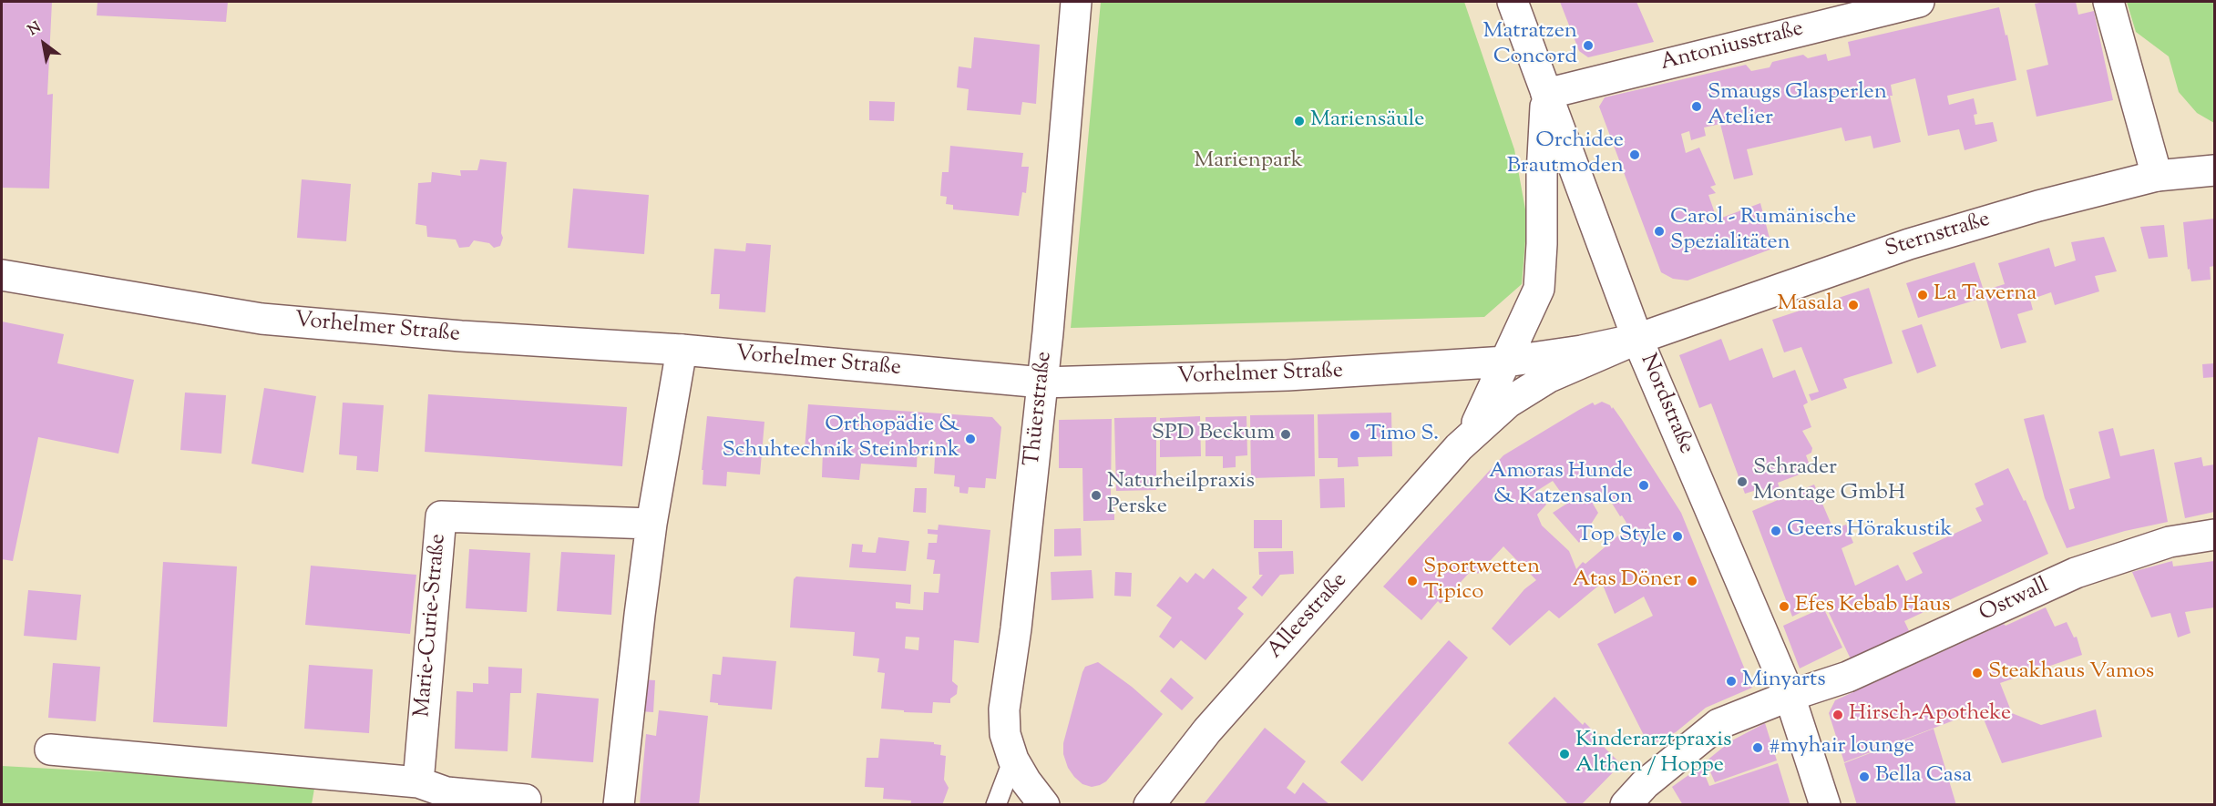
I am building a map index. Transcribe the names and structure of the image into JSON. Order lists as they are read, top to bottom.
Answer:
{
  "streets": {
    "street": [
      "Antoniusstraße",
      "Sternstraße",
      "Vorhelmer Straße",
      "Nordstraße",
      "Thüerstraße",
      "Ostwall",
      "Alleestraße",
      "Marie-Curie-Straße"
    ]
  },
  "crossings": [
    ["Antoniusstraße", "Nordstraße"],
    ["Antoniusstraße", "Alleestraße"],
    ["Sternstraße", "Vorhelmer Straße"],
    ["Sternstraße", "Nordstraße"],
    ["Sternstraße", "Alleestraße"],
    ["Vorhelmer Straße", "Nordstraße"],
    ["Vorhelmer Straße", "Thüerstraße"],
    ["Vorhelmer Straße", "Alleestraße"],
    ["Nordstraße", "Ostwall"],
    ["Nordstraße", "Alleestraße"]
  ],
  "parks": ["Marienpark"],
  "places": [
    "Matratzen Concord",
    "Smaugs Glasperlen Atelier",
    "Mariensäule",
    "Orchidee Brautmoden",
    "Carol - Rumänische Spezialitäten",
    "La Taverna",
    "Masala",
    "SPD Beckum",
    "Timo S.",
    "Orthopädie & Schuhtechnik Steinbrink",
    "Schrader Montage GmbH",
    "Amoras Hunde & Katzensalon",
    "Naturheilpraxis Perske",
    "Geers Hörakustik",
    "Top Style",
    "Sportwetten Tipico",
    "Atas Döner",
    "Efes Kebab Haus",
    "Steakhaus Vamos",
    "Minyarts",
    "Hirsch-Apotheke",
    "#myhair lounge",
    "Kinderarztpraxis Althen / Hoppe",
    "Bella Casa"
  ],
  "north": "top left"
}
